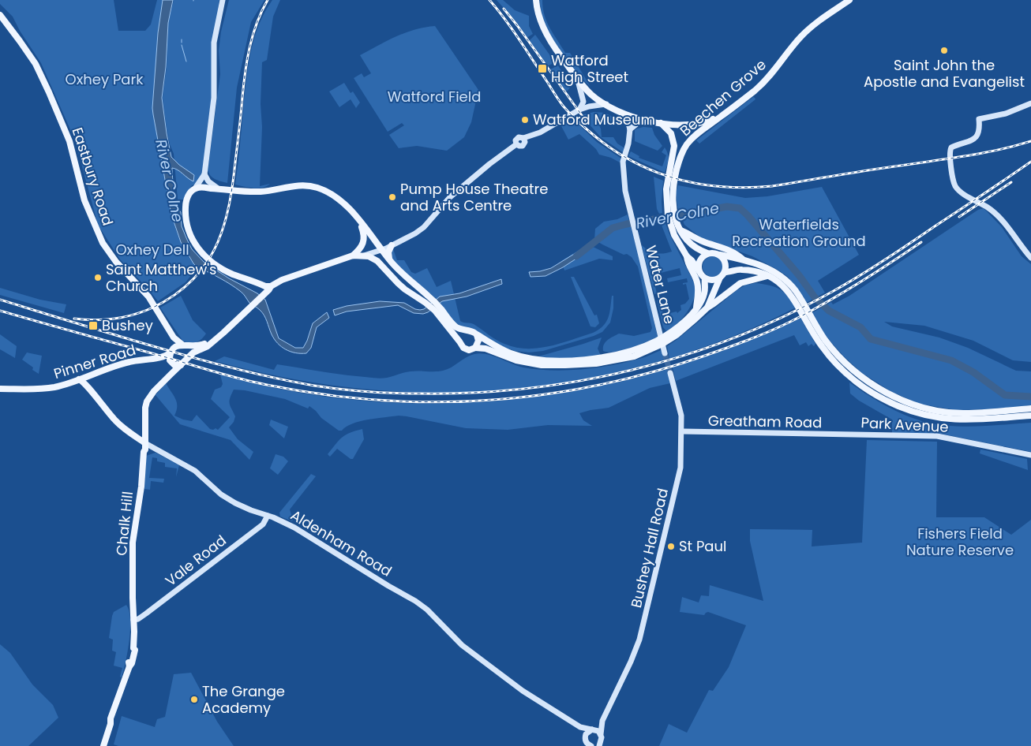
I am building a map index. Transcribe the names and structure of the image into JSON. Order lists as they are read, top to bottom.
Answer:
{
  "streets": {
    "main road": [
      "Beechen Grove",
      "Eastbury Road",
      "Pinner Road",
      "Chalk Hill",
      "Aldenham Road"
    ],
    "street": [
      "Water Lane",
      "Greatham Road",
      "Park Avenue",
      "Bushey Hall Road",
      "Vale Road"
    ]
  },
  "crossings": [
    ["Beechen Grove", "Water Lane"],
    ["Eastbury Road", "Pinner Road"],
    ["Eastbury Road", "Chalk Hill"],
    ["Pinner Road", "Chalk Hill"],
    ["Pinner Road", "Aldenham Road"],
    ["Greatham Road", "Park Avenue"],
    ["Greatham Road", "Bushey Hall Road"],
    ["Chalk Hill", "Aldenham Road"],
    ["Chalk Hill", "Vale Road"],
    ["Aldenham Road", "Bushey Hall Road"],
    ["Aldenham Road", "Vale Road"]
  ],
  "water": ["River Colne"],
  "parks": [
    "Oxhey Park",
    "Watford Field",
    "Waterfields Recreation Ground",
    "Oxhey Dell",
    "Fishers Field Nature Reserve"
  ],
  "places": {
    "other": [
      "Saint John the Apostle and Evangelist",
      "Watford Museum",
      "Pump House Theatre and Arts Centre",
      "Saint Matthew's Church",
      "St Paul",
      "The Grange Academy"
    ],
    "transit": ["Watford High Street", "Bushey"]
  }
}
